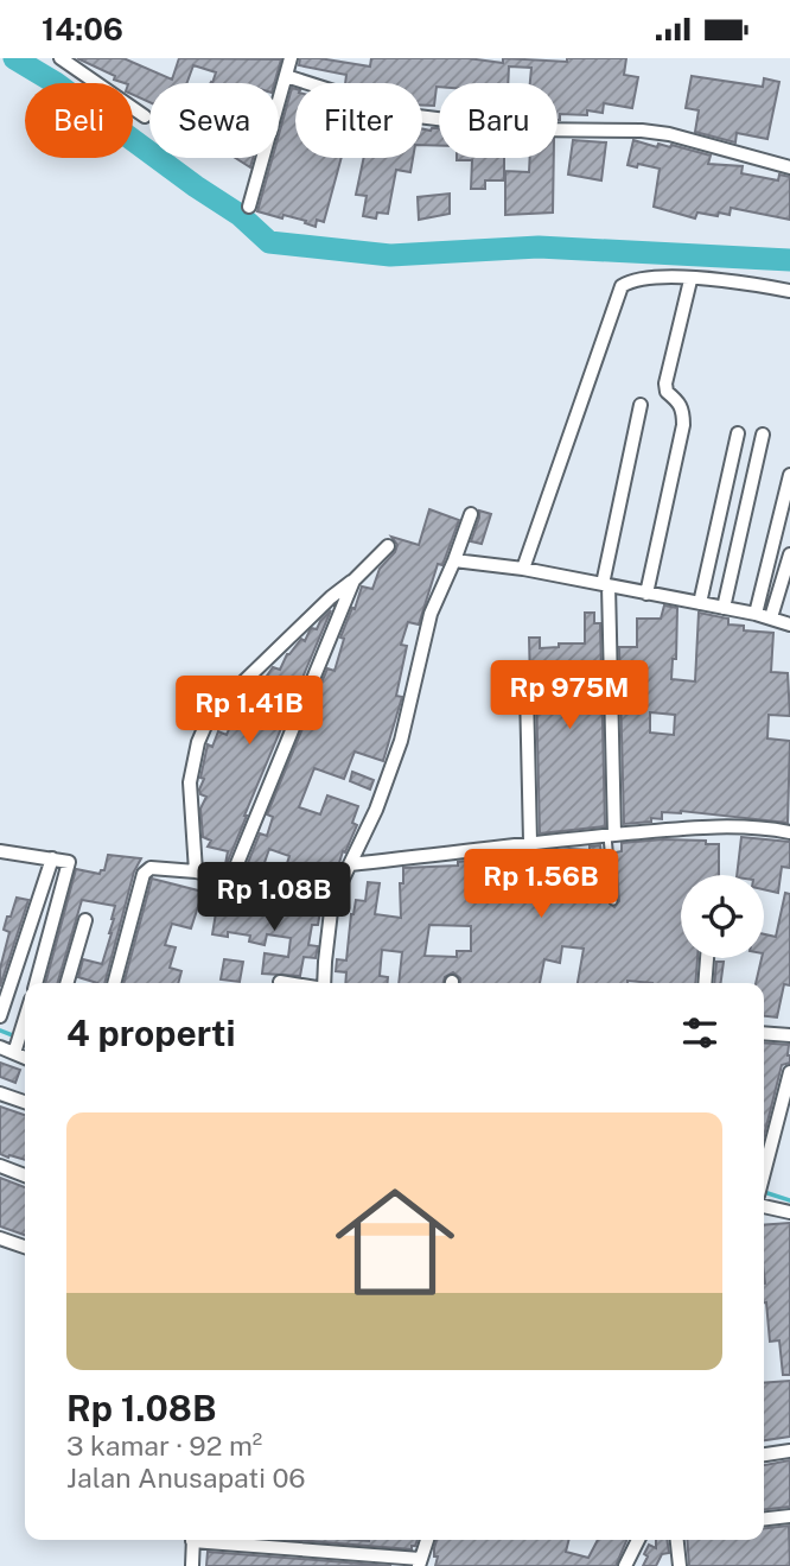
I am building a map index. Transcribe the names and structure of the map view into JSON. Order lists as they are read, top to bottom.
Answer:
{
  "page": {
    "status": "14:06",
    "chip": [
      "Beli",
      "Sewa",
      "Filter",
      "Baru"
    ],
    "price": [
      "Rp 975M",
      "Rp 1.41B",
      "Rp 1.56B",
      "Rp 1.08B"
    ],
    "heading": "4 properti",
    "list": [
      {
        "name": "Rp 1.08B",
        "note": "3 kamar · 92 m² · Jalan Anusapati 06"
      }
    ]
  }
}
